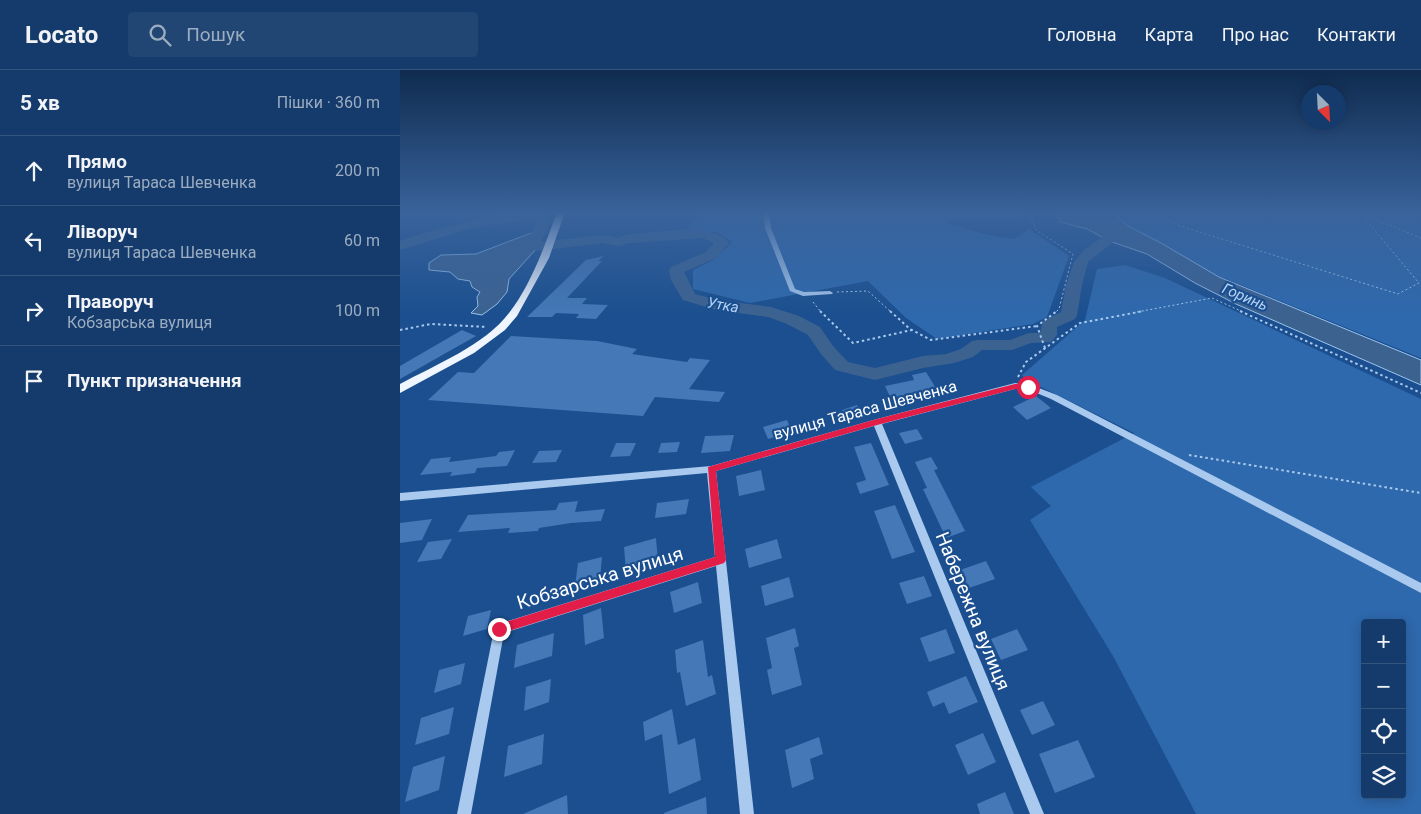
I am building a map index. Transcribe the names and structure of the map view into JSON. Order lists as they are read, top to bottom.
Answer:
{
  "streets": {
    "street": ["вулиця Тараса Шевченка", "Кобзарська вулиця", "Набережна вулиця"]
  },
  "crossings": [
    ["вулиця Тараса Шевченка", "Набережна вулиця"]
  ],
  "water": ["Горинь", "Утка"],
  "north": "bottom right",
  "page": {
    "header": "Locato",
    "search": "Пошук",
    "nav": [
      "Головна",
      "Карта",
      "Про нас",
      "Контакти"
    ],
    "heading": ["5 хв", "Пішки · 360 m"],
    "list": [
      ["Прямо", "вулиця Тараса Шевченка", "200 m"],
      ["Ліворуч", "вулиця Тараса Шевченка", "60 m"],
      ["Праворуч", "Кобзарська вулиця", "100 m"],
      "Пункт призначення"
    ],
    "map_buttons": ["+", "−"]
  }
}
